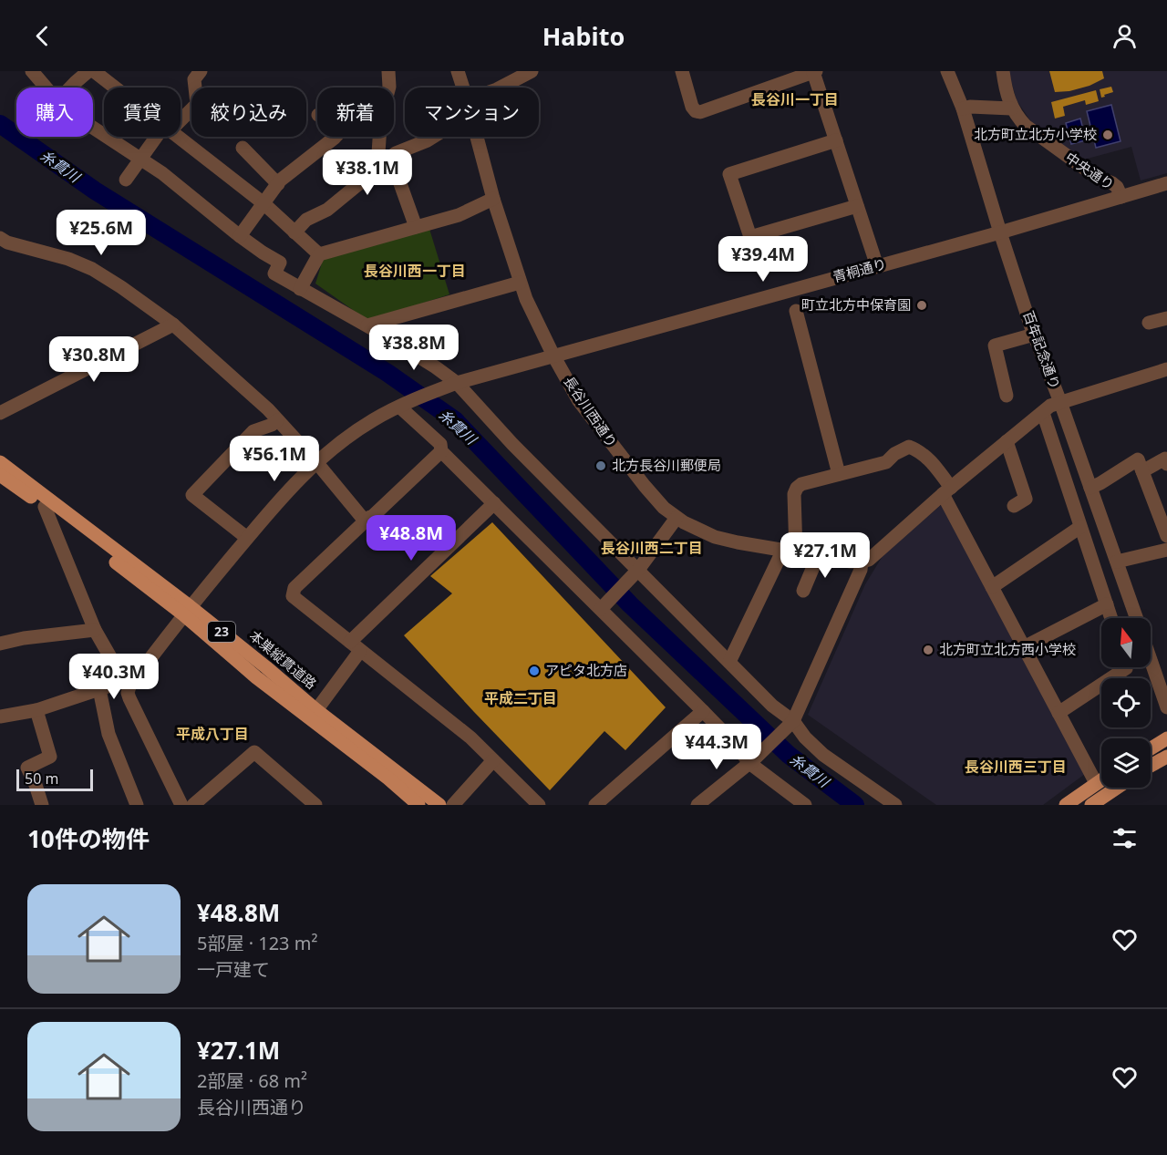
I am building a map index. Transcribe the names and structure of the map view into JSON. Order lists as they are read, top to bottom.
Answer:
{
  "streets": {
    "main road": ["23", "本巣縦貫道路"],
    "street": [
      "中央通り",
      "青桐通り",
      "百年記念通り",
      "長谷川西通り"
    ]
  },
  "crossings": [
    ["中央通り", "青桐通り"],
    ["青桐通り", "百年記念通り"],
    ["青桐通り", "長谷川西通り"],
    ["青桐通り", "本巣縦貫道路"]
  ],
  "districts": [
    "長谷川一丁目",
    "長谷川西一丁目",
    "長谷川西二丁目",
    "平成二丁目",
    "平成八丁目",
    "長谷川西三丁目"
  ],
  "water": ["糸貫川"],
  "places": [
    "北方町立北方小学校",
    "町立北方中保育園",
    "北方長谷川郵便局",
    "北方町立北方西小学校",
    "アピタ北方店"
  ],
  "scale_bar": "50 m",
  "north": "top",
  "page": {
    "header": "Habito",
    "chip": [
      "購入",
      "賃貸",
      "絞り込み",
      "新着",
      "マンション"
    ],
    "price": [
      "¥38.1M",
      "¥25.6M",
      "¥39.4M",
      "¥38.8M",
      "¥30.8M",
      "¥56.1M",
      "¥48.8M",
      "¥27.1M",
      "¥40.3M",
      "¥44.3M"
    ],
    "scale": "50 m",
    "heading": "10件の物件",
    "list": [
      {
        "name": "¥48.8M",
        "note": "5部屋 · 123 m² · 一戸建て"
      },
      {
        "name": "¥27.1M",
        "note": "2部屋 · 68 m² · 長谷川西通り"
      }
    ]
  }
}
